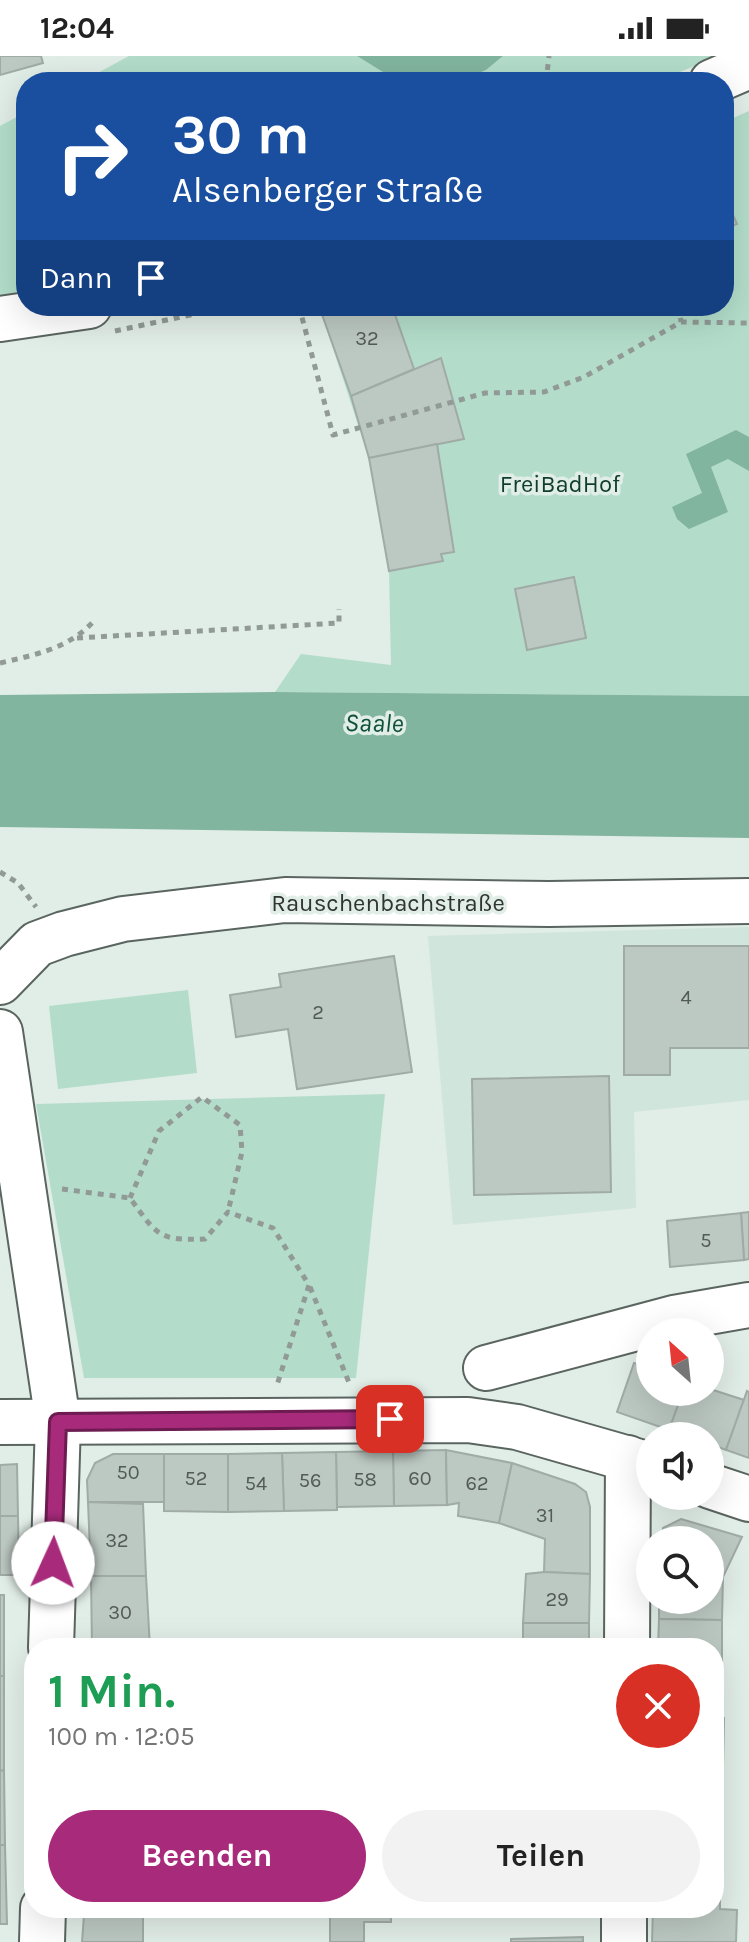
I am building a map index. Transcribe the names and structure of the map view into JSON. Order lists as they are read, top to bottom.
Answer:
{
  "streets": {
    "street": ["Rauschenbachstraße"]
  },
  "water": ["Saale"],
  "parks": ["FreiBadHof"],
  "house_numbers": [
    "32",
    "4",
    "2",
    "5",
    "50",
    "52",
    "60",
    "58",
    "56",
    "54",
    "62",
    "31",
    "32",
    "29",
    "30"
  ],
  "north": "top left",
  "page": {
    "status": "12:04",
    "turn": ["30 m", "Alsenberger Straße"],
    "then": "Dann",
    "heading": ["1 Min.", "100 m · 12:05"],
    "buttons": ["Beenden", "Teilen"]
  }
}
